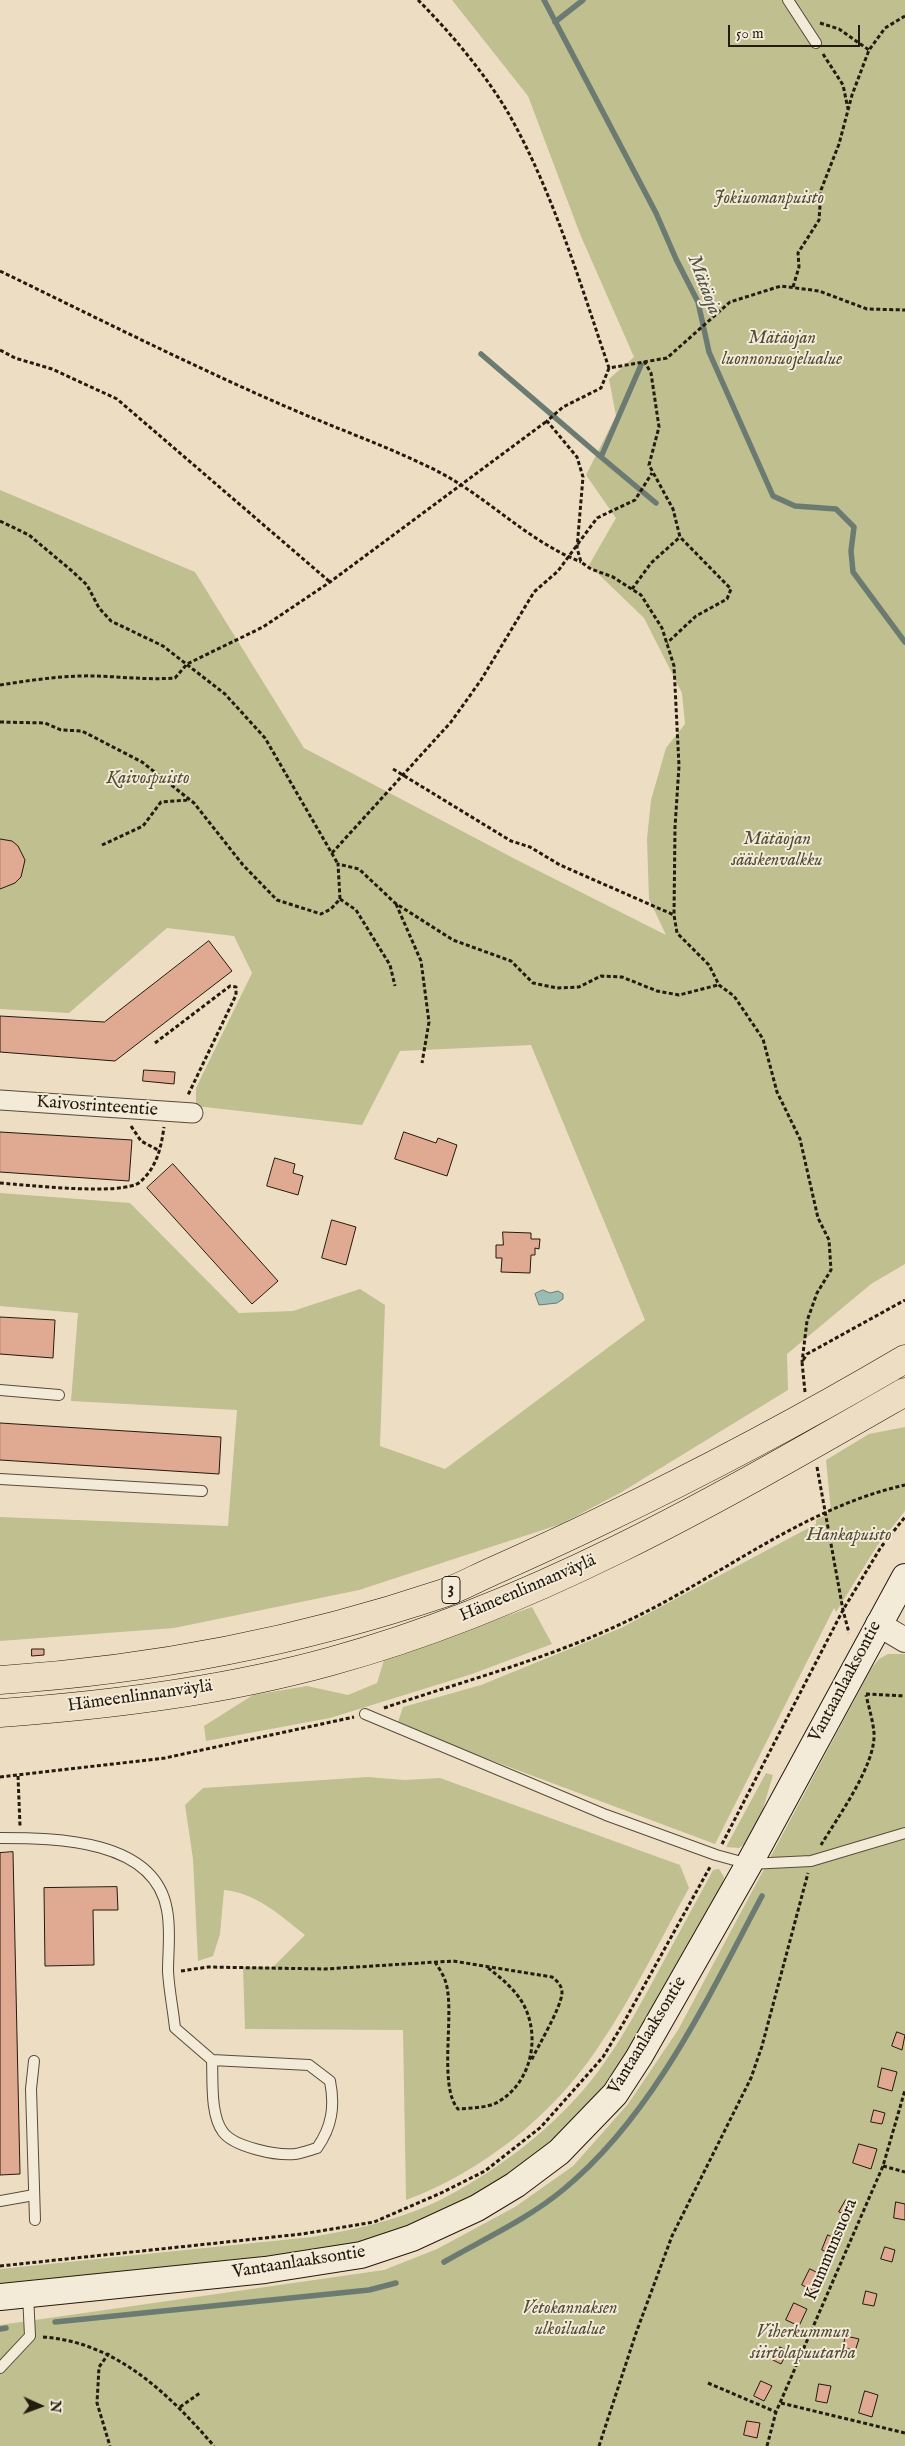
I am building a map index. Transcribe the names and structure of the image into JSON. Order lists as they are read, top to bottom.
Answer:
{
  "streets": {
    "highway": ["Hämeenlinnanväylä", "3"],
    "main road": ["Vantaanlaaksontie"],
    "street": ["Kaivosrinteentie"],
    "path": ["Kummunsuora"]
  },
  "water": ["Mätäoja"],
  "parks": [
    "Jokiuomanpuisto",
    "Mätäojan luonnonsuojelualue",
    "Kaivospuisto",
    "Mätäojan sääskenvalkku",
    "Hankapuisto",
    "Vetokannaksen ulkoilualue",
    "Viherkummun siirtolapuutarha"
  ],
  "scale_bar": "50 m",
  "north": "right"
}
